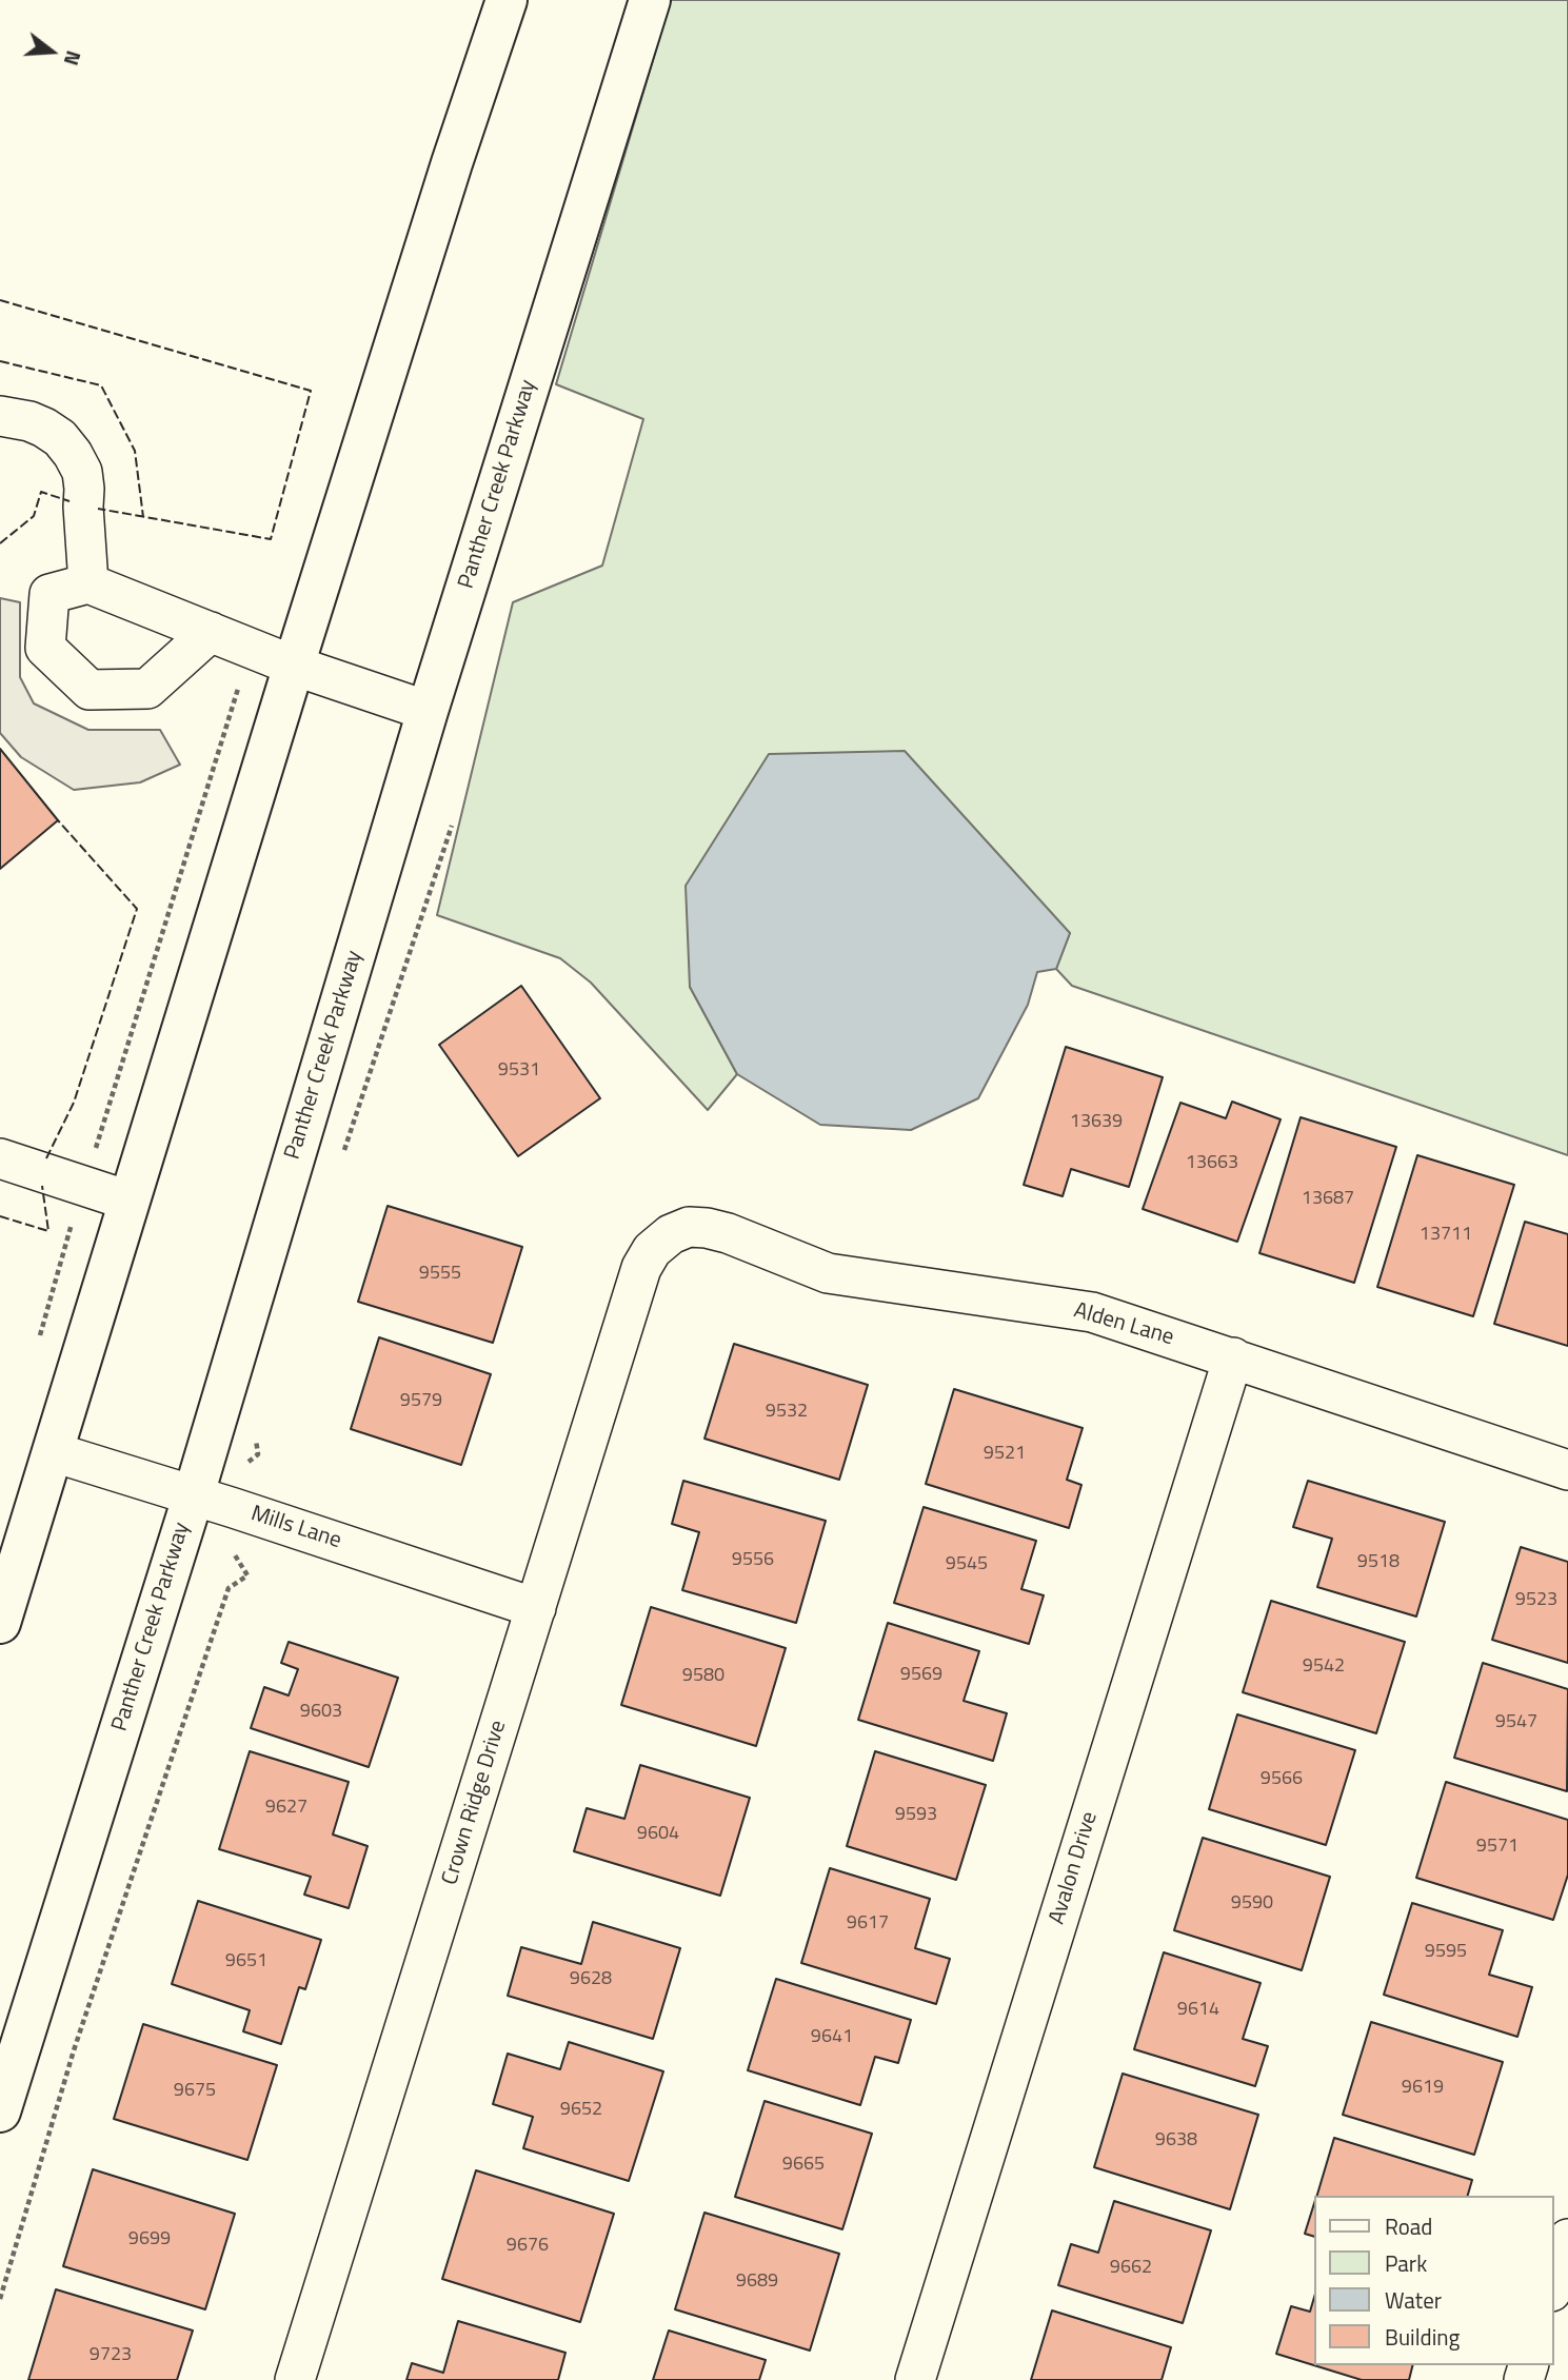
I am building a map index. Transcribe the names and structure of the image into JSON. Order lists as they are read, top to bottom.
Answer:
{
  "streets": {
    "main road": ["Panther Creek Parkway"],
    "street": [
      "Alden Lane",
      "Mills Lane",
      "Crown Ridge Drive",
      "Avalon Drive"
    ]
  },
  "crossings": [
    ["Panther Creek Parkway", "Mills Lane"],
    ["Alden Lane", "Crown Ridge Drive"],
    ["Alden Lane", "Avalon Drive"],
    ["Mills Lane", "Crown Ridge Drive"]
  ],
  "house_numbers": [
    "9531",
    "13639",
    "13663",
    "13687",
    "13711",
    "9555",
    "9579",
    "9532",
    "9521",
    "9556",
    "9518",
    "9545",
    "9523",
    "9542",
    "9569",
    "9580",
    "9603",
    "9547",
    "9566",
    "9627",
    "9593",
    "9604",
    "9571",
    "9590",
    "9617",
    "9595",
    "9651",
    "9628",
    "9614",
    "9641",
    "9619",
    "9675",
    "9652",
    "9638",
    "9665",
    "9699",
    "9676",
    "9662",
    "9689",
    "9723"
  ],
  "legend": [
    "Road",
    "Park",
    "Water",
    "Building"
  ],
  "north": "right"
}
